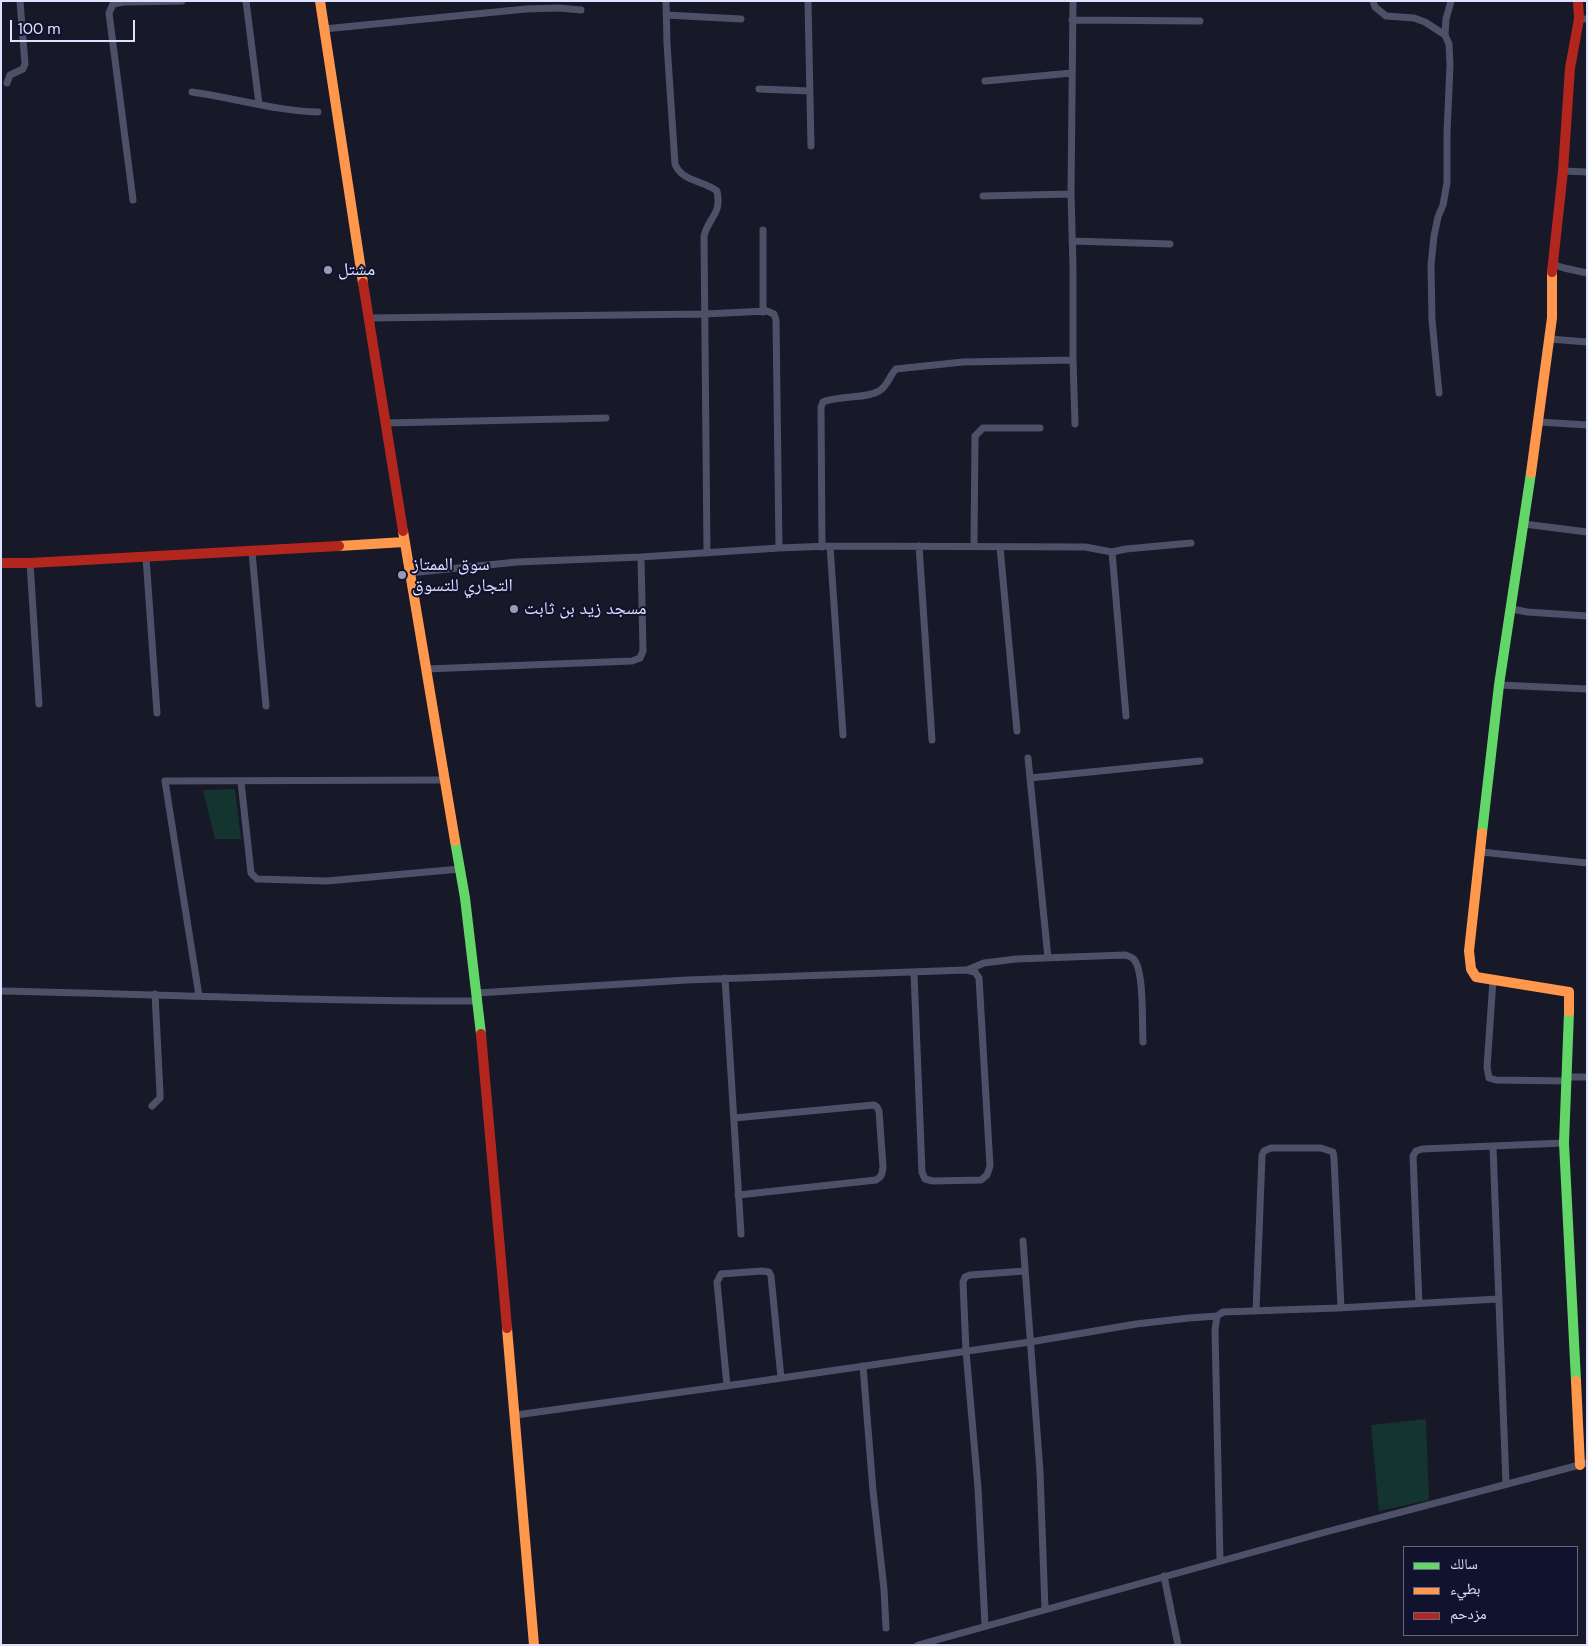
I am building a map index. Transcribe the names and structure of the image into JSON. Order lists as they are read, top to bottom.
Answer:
{
  "places": ["مشتل", "سوق الممتاز التجاري للتسوق", "مسجد زيد بن ثابت"],
  "legend": ["سالك", "بطيء", "مزدحم"],
  "scale_bar": "100 m"
}
